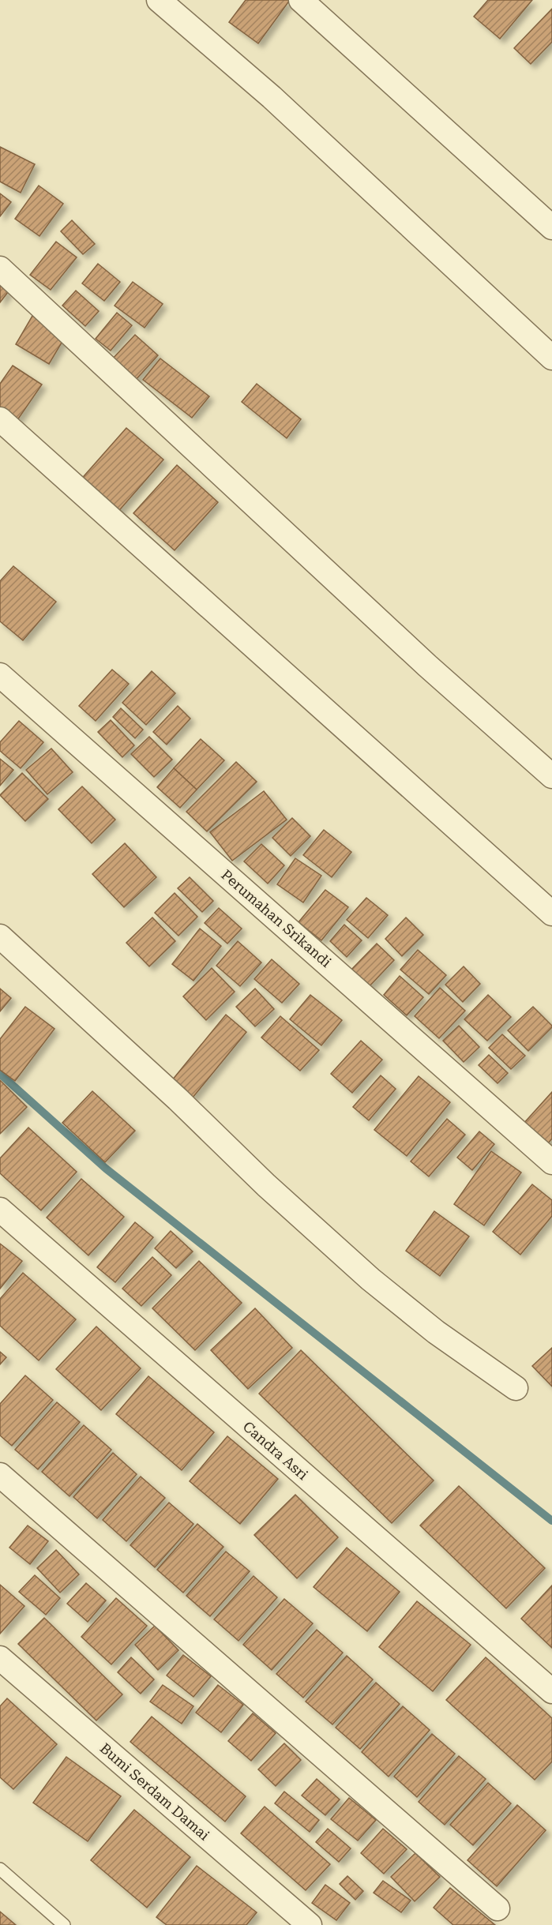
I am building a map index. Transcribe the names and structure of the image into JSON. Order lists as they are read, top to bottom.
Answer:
{
  "streets": {
    "street": ["Perumahan Srikandi", "Candra Asri", "Bumi Serdam Damai"]
  }
}
